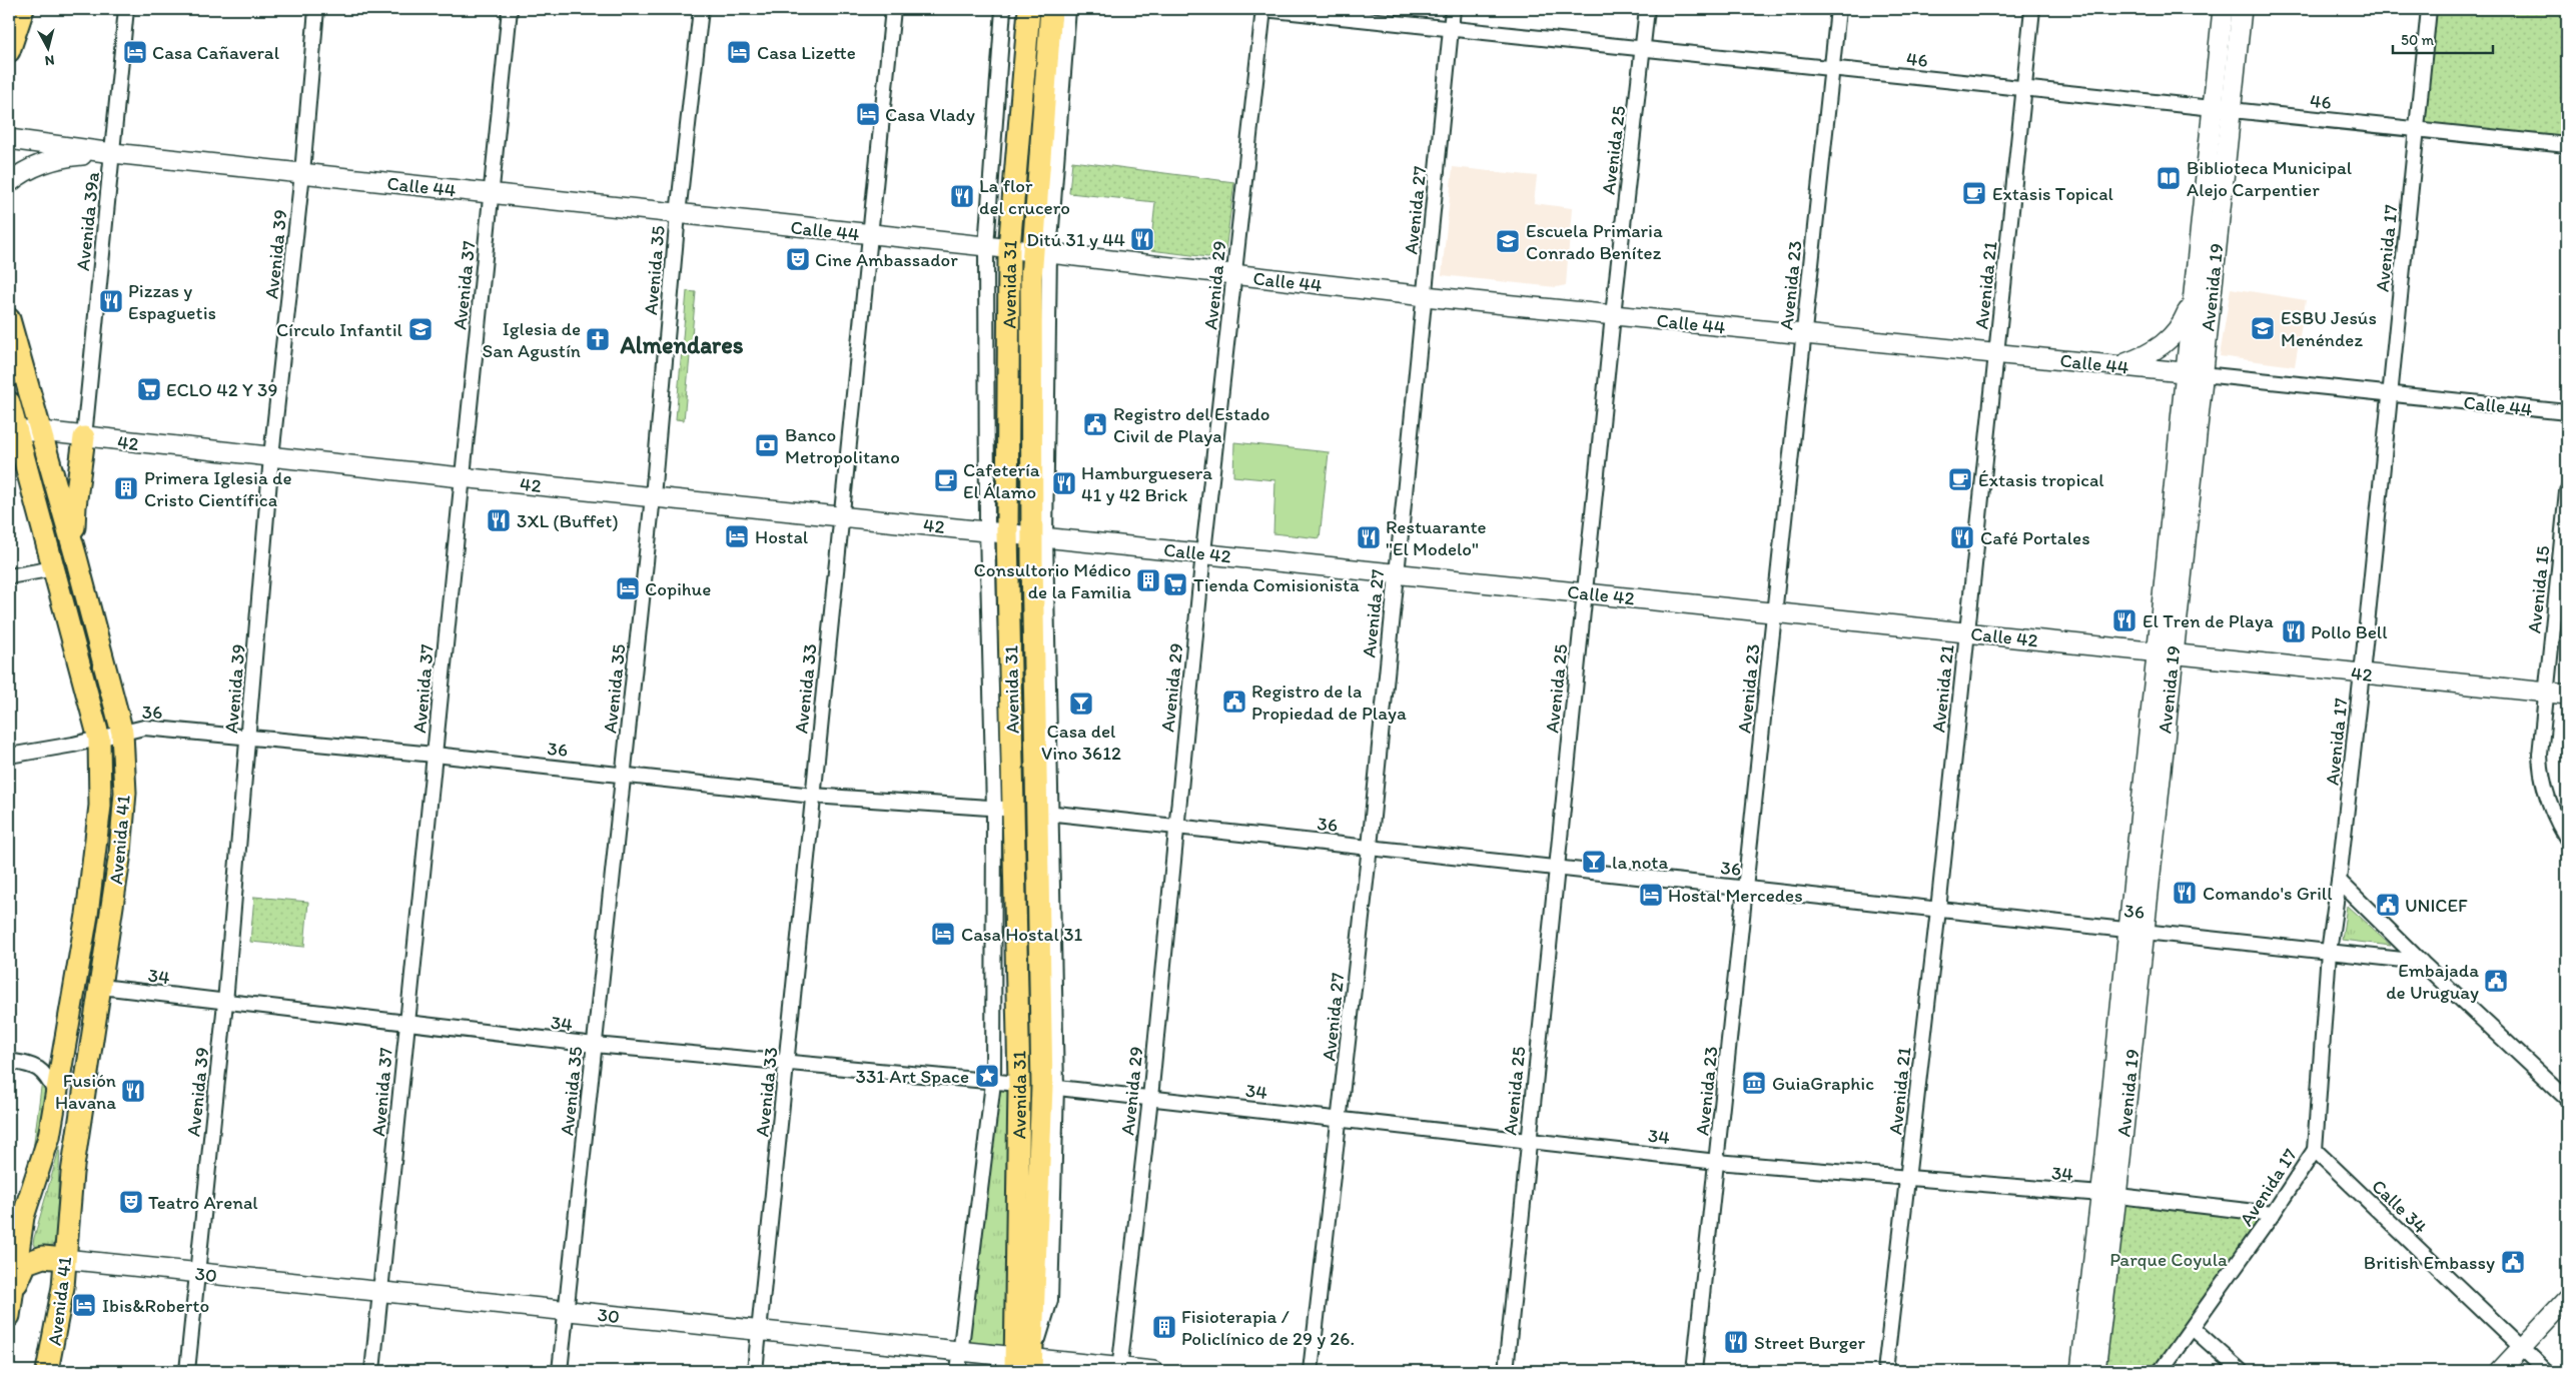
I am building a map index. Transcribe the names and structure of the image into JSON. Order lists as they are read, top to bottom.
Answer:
{
  "streets": {
    "main road": [
      "Calle 44",
      "Avenida 31",
      "Avenida 19",
      "42",
      "Calle 42",
      "Avenida 41",
      "30"
    ],
    "street": [
      "46",
      "Avenida 25",
      "Avenida 27",
      "Avenida 39a",
      "Avenida 17",
      "Avenida 39",
      "Avenida 35",
      "Avenida 37",
      "Avenida 29",
      "Avenida 23",
      "Avenida 21",
      "Avenida 15",
      "Avenida 33",
      "36",
      "34",
      "Calle 34"
    ]
  },
  "crossings": [
    ["46", "Avenida 25"],
    ["46", "Avenida 27"],
    ["46", "Avenida 17"],
    ["46", "Avenida 29"],
    ["46", "Avenida 23"],
    ["46", "Avenida 21"],
    ["46", "Avenida 19"],
    ["Avenida 25", "Calle 44"],
    ["Avenida 25", "Calle 42"],
    ["Avenida 25", "36"],
    ["Avenida 25", "34"],
    ["Calle 44", "Avenida 27"],
    ["Calle 44", "Avenida 39a"],
    ["Calle 44", "Avenida 17"],
    ["Calle 44", "Avenida 39"],
    ["Calle 44", "Avenida 35"],
    ["Calle 44", "Avenida 31"],
    ["Calle 44", "Avenida 37"],
    ["Calle 44", "Avenida 29"],
    ["Calle 44", "Avenida 23"],
    ["Calle 44", "Avenida 21"],
    ["Calle 44", "Avenida 19"],
    ["Calle 44", "Avenida 33"],
    ["Avenida 27", "Calle 42"],
    ["Avenida 27", "36"],
    ["Avenida 27", "34"],
    ["Avenida 39a", "42"],
    ["Avenida 17", "42"],
    ["Avenida 17", "36"],
    ["Avenida 17", "34"],
    ["Avenida 17", "Calle 34"],
    ["Avenida 39", "42"],
    ["Avenida 39", "36"],
    ["Avenida 39", "34"],
    ["Avenida 39", "30"],
    ["Avenida 35", "42"],
    ["Avenida 35", "36"],
    ["Avenida 35", "34"],
    ["Avenida 35", "30"],
    ["Avenida 31", "42"],
    ["Avenida 31", "Calle 42"],
    ["Avenida 31", "36"],
    ["Avenida 31", "34"],
    ["Avenida 31", "30"],
    ["Avenida 37", "42"],
    ["Avenida 37", "36"],
    ["Avenida 37", "34"],
    ["Avenida 37", "30"],
    ["Avenida 29", "Calle 42"],
    ["Avenida 29", "36"],
    ["Avenida 29", "34"],
    ["Avenida 29", "30"],
    ["Avenida 23", "Calle 42"],
    ["Avenida 23", "36"],
    ["Avenida 23", "34"],
    ["Avenida 21", "Calle 42"],
    ["Avenida 21", "36"],
    ["Avenida 21", "34"],
    ["Avenida 19", "42"],
    ["Avenida 19", "Calle 42"],
    ["Avenida 19", "36"],
    ["Avenida 19", "34"],
    ["42", "Calle 42"],
    ["42", "Avenida 15"],
    ["42", "Avenida 33"],
    ["42", "Avenida 41"],
    ["Avenida 33", "36"],
    ["Avenida 33", "34"],
    ["Avenida 33", "30"],
    ["36", "Avenida 41"],
    ["Avenida 41", "34"],
    ["Avenida 41", "30"]
  ],
  "districts": ["Almendares"],
  "parks": ["Parque Coyula"],
  "places": {
    "hotel": [
      "Casa Cañaveral",
      "Casa Lizette",
      "Casa Vlady",
      "Hostal",
      "Copihue",
      "Hostal Mercedes",
      "Casa Hostal 31",
      "Ibis&Roberto"
    ],
    "library": ["Biblioteca Municipal Alejo Carpentier"],
    "cafe": ["Extasis Topical", "Éxtasis tropical", "Cafetería El Álamo"],
    "restaurant": [
      "La flor del crucero",
      "Ditú 31 y 44",
      "Pizzas y Espaguetis",
      "Hamburguesera 41 y 42 Brick",
      "3XL (Buffet)",
      "Restuarante \"El Modelo\"",
      "Café Portales",
      "El Tren de Playa",
      "Pollo Bell",
      "Comando's Grill",
      "Fusión Havana",
      "Street Burger"
    ],
    "school or university": ["Escuela Primaria Conrado Benítez", "ESBU Jesús Menéndez", "Círculo Infantil"],
    "theatre": ["Cine Ambassador", "Teatro Arenal"],
    "church": ["Iglesia de San Agustín"],
    "supermarket": ["ECLO 42 Y 39", "Tienda Comisionista"],
    "public building": [
      "Registro del Estado Civil de Playa",
      "Registro de la Propiedad de Playa",
      "UNICEF",
      "Embajada de Uruguay",
      "British Embassy"
    ],
    "bank": ["Banco Metropolitano"],
    "building": ["Primera Iglesia de Cristo Científica", "Consultorio Médico de la Familia", "Fisioterapia / Policlínico de 29 y 26."],
    "bar": ["Casa del Vino 3612", "la nota"],
    "place": ["331 Art Space"],
    "museum": ["GuiaGraphic"]
  },
  "scale_bar": "50 m",
  "north": "bottom"
}
